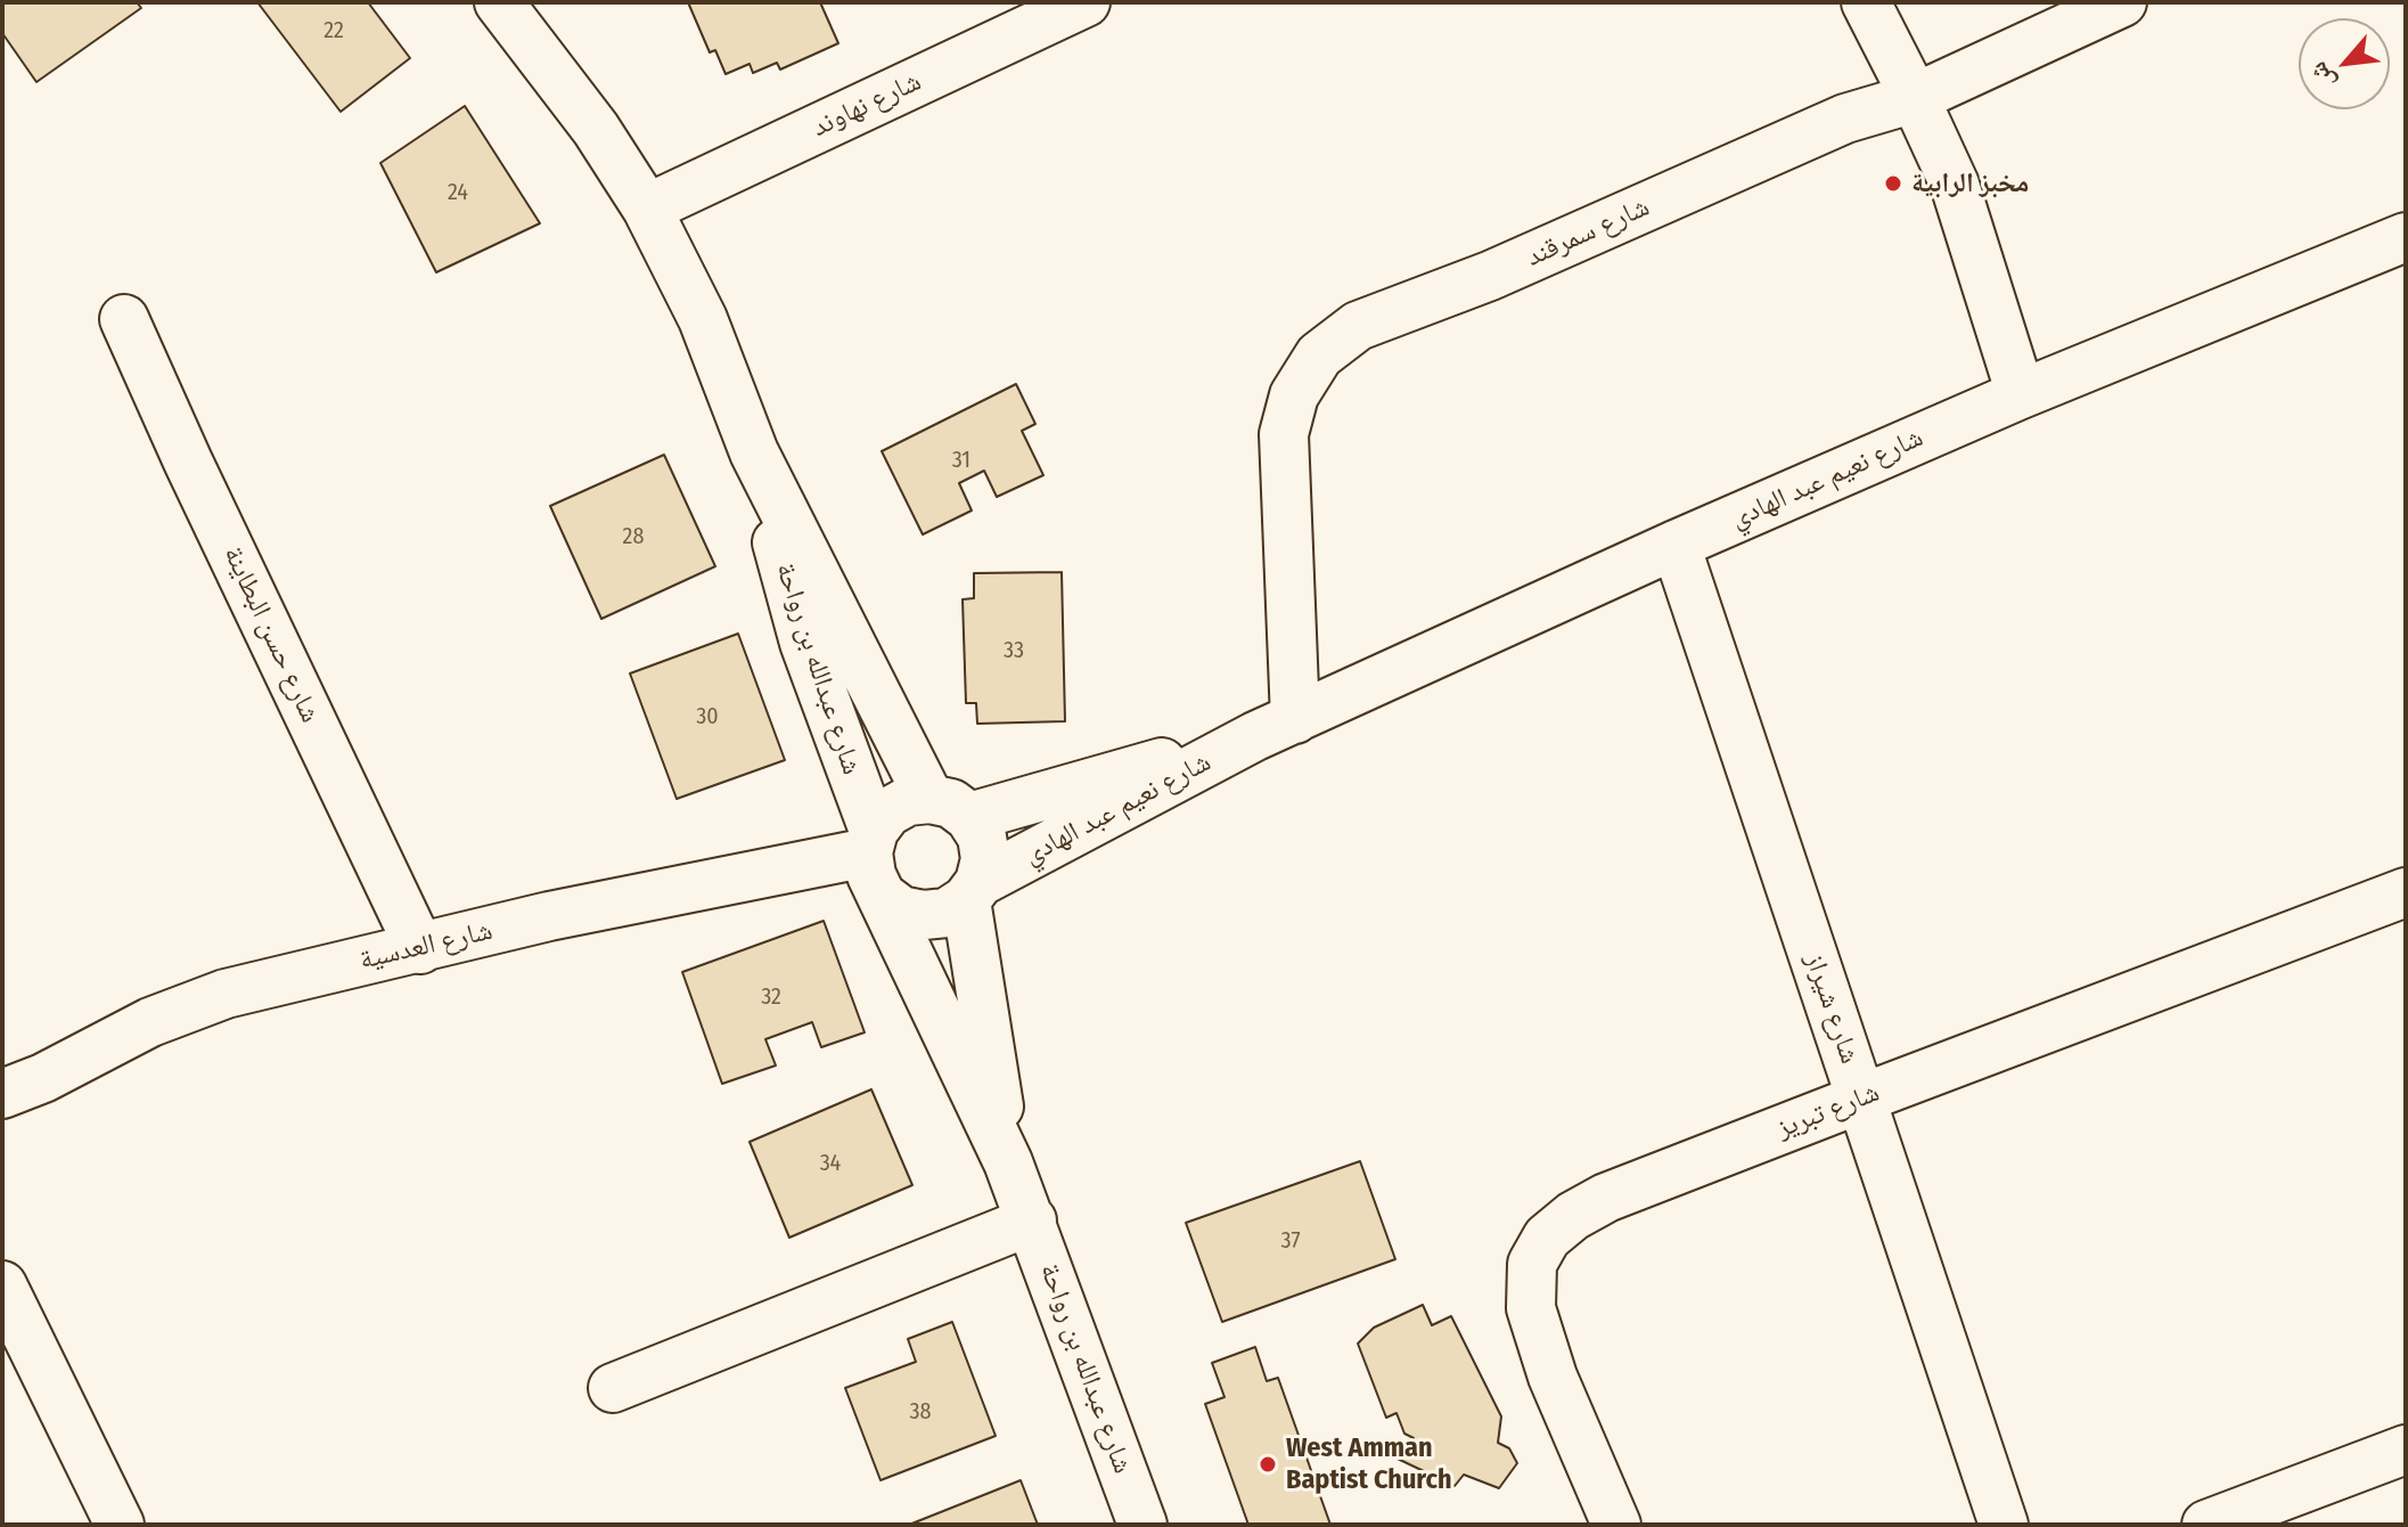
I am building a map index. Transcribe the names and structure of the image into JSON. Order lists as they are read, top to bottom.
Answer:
{
  "streets": {
    "street": [
      "شارع نهاوند",
      "شارع سمرقند",
      "شارع نعيم عبد الهادي",
      "شارع حسن البطاينة",
      "شارع عبدالله بن رواحة",
      "شارع العدسية",
      "شارع شيراز",
      "شارع تبريز"
    ]
  },
  "crossings": [
    ["شارع نهاوند", "شارع عبدالله بن رواحة"],
    ["شارع سمرقند", "شارع نعيم عبد الهادي"],
    ["شارع نعيم عبد الهادي", "شارع عبدالله بن رواحة"],
    ["شارع نعيم عبد الهادي", "شارع العدسية"],
    ["شارع نعيم عبد الهادي", "شارع شيراز"],
    ["شارع حسن البطاينة", "شارع العدسية"],
    ["شارع عبدالله بن رواحة", "شارع العدسية"],
    ["شارع شيراز", "شارع تبريز"]
  ],
  "places": ["مخبز الرابية", "West Amman Baptist Church"],
  "house_numbers": [
    "22",
    "24",
    "31",
    "28",
    "33",
    "30",
    "32",
    "34",
    "37",
    "38"
  ],
  "north": "bottom left"
}
